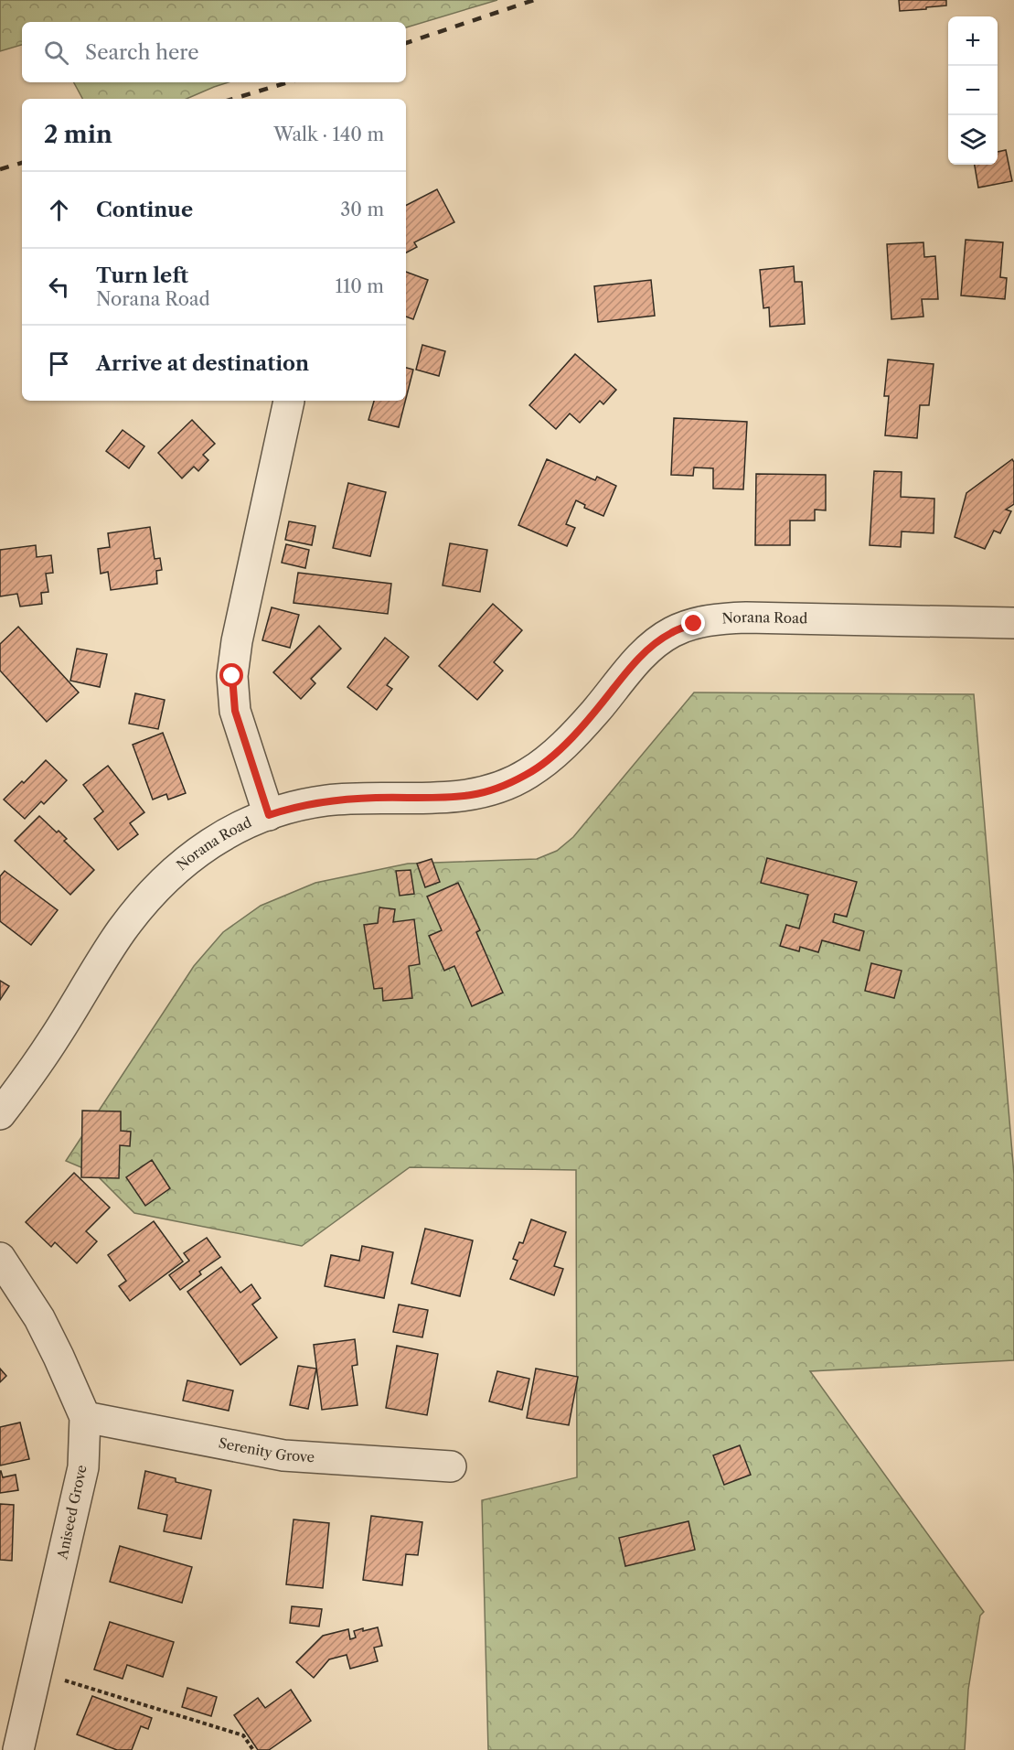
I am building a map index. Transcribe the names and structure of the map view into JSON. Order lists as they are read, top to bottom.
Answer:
{
  "streets": {
    "street": ["Norana Road", "Serenity Grove", "Aniseed Grove"]
  },
  "crossings": [
    ["Serenity Grove", "Aniseed Grove"]
  ],
  "page": {
    "map_buttons": ["+", "−"],
    "search": "Search here",
    "heading": ["2 min", "Walk · 140 m"],
    "list": [
      ["Continue", "30 m"],
      ["Turn left", "Norana Road", "110 m"],
      "Arrive at destination"
    ]
  }
}
